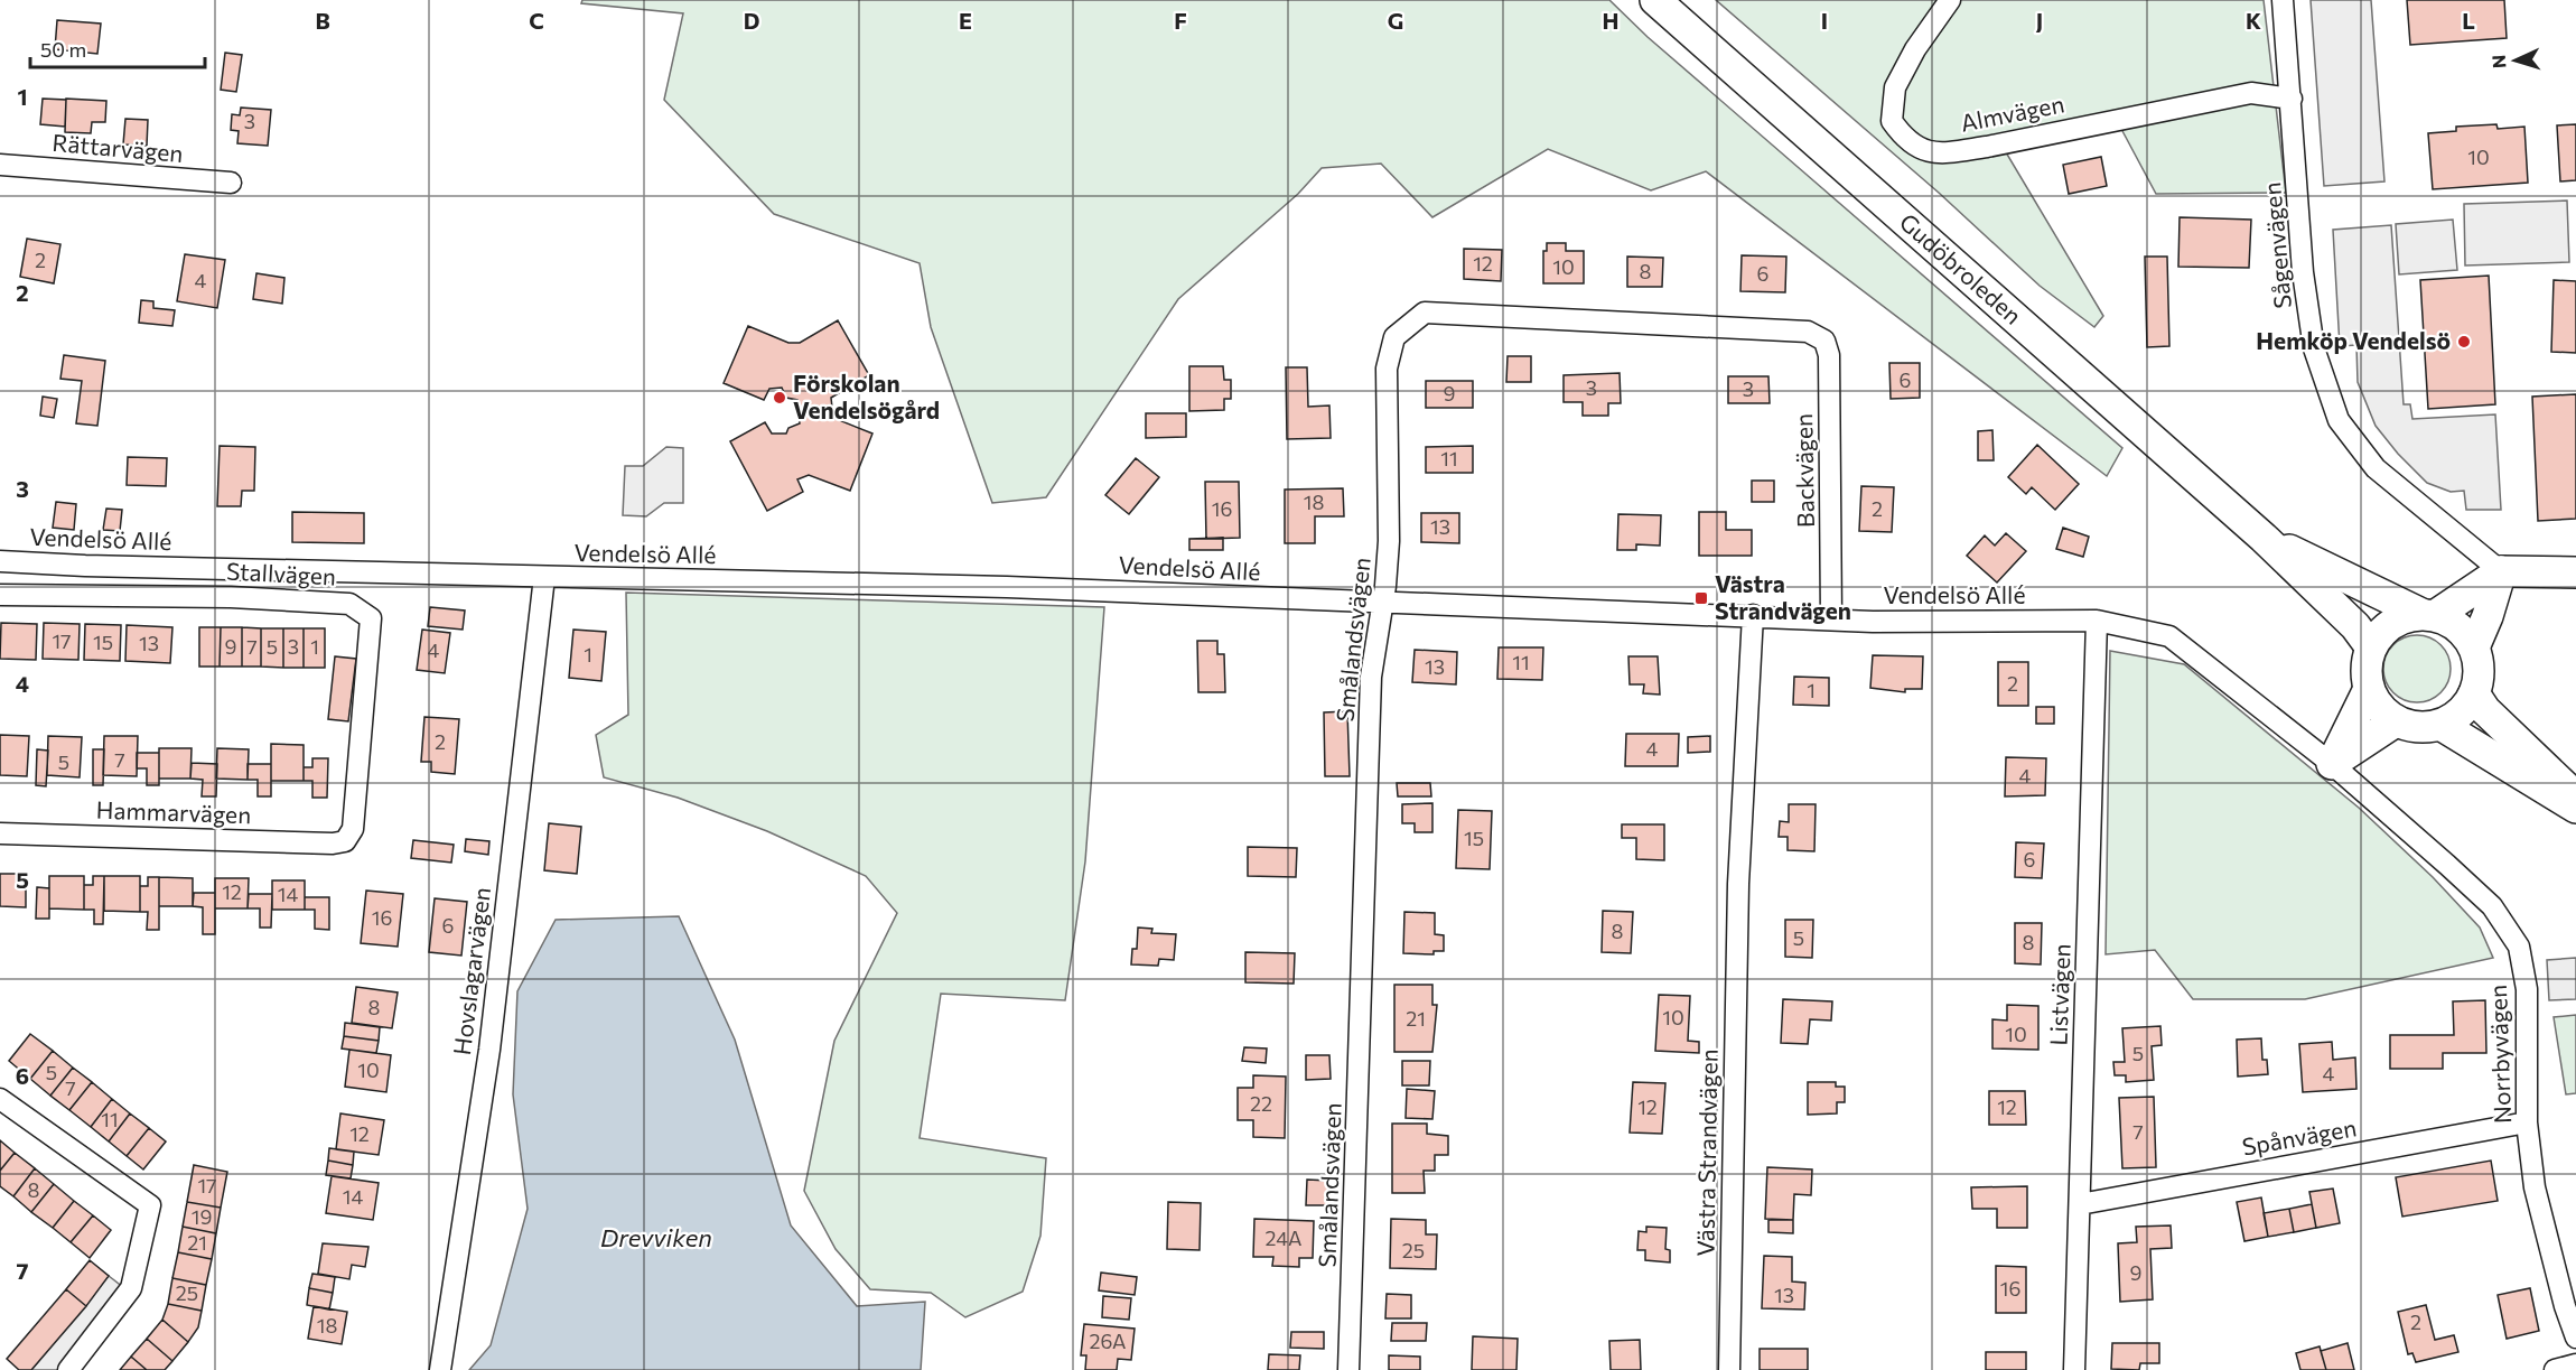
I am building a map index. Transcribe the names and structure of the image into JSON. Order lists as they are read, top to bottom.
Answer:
{
  "streets": {
    "main road": ["Gudöbroleden"],
    "street": [
      "Almvägen",
      "Rättarvägen",
      "Sågenvägen",
      "Backvägen",
      "Vendelsö Allé",
      "Stallvägen",
      "Smålandsvägen",
      "Hammarvägen",
      "Hovslagarvägen",
      "Listvägen",
      "Norrbyvägen",
      "Spånvägen",
      "Västra Strandvägen"
    ]
  },
  "crossings": [
    ["Almvägen", "Sågenvägen"],
    ["Backvägen", "Vendelsö Allé"],
    ["Backvägen", "Smålandsvägen"],
    ["Vendelsö Allé", "Smålandsvägen"],
    ["Vendelsö Allé", "Hovslagarvägen"],
    ["Vendelsö Allé", "Listvägen"],
    ["Vendelsö Allé", "Norrbyvägen"],
    ["Vendelsö Allé", "Västra Strandvägen"],
    ["Stallvägen", "Hammarvägen"],
    ["Listvägen", "Spånvägen"],
    ["Norrbyvägen", "Spånvägen"]
  ],
  "water": ["Drevviken"],
  "places": {
    "other": ["Hemköp Vendelsö", "Förskolan Vendelsögård"],
    "transit": ["Västra Strandvägen"]
  },
  "house_numbers": [
    "3",
    "10",
    "2",
    "12",
    "10",
    "8",
    "6",
    "4",
    "6",
    "3",
    "3",
    "9",
    "11",
    "18",
    "16",
    "2",
    "13",
    "17",
    "15",
    "13",
    "9",
    "7",
    "5",
    "3",
    "1",
    "4",
    "1",
    "11",
    "13",
    "2",
    "1",
    "2",
    "4",
    "7",
    "5",
    "4",
    "15",
    "6",
    "12",
    "14",
    "16",
    "6",
    "8",
    "5",
    "8",
    "8",
    "10",
    "21",
    "10",
    "5",
    "10",
    "5",
    "4",
    "7",
    "22",
    "12",
    "12",
    "11",
    "7",
    "12",
    "17",
    "8",
    "14",
    "19",
    "24A",
    "21",
    "25",
    "9",
    "16",
    "25",
    "13",
    "2",
    "18",
    "26A"
  ],
  "scale_bar": "50 m",
  "north": "left",
  "grid": {
    "columns": [
      "B",
      "C",
      "D",
      "E",
      "F",
      "G",
      "H",
      "I",
      "J",
      "K",
      "L"
    ],
    "rows": [
      "1",
      "2",
      "3",
      "4",
      "5",
      "6",
      "7"
    ]
  }
}
